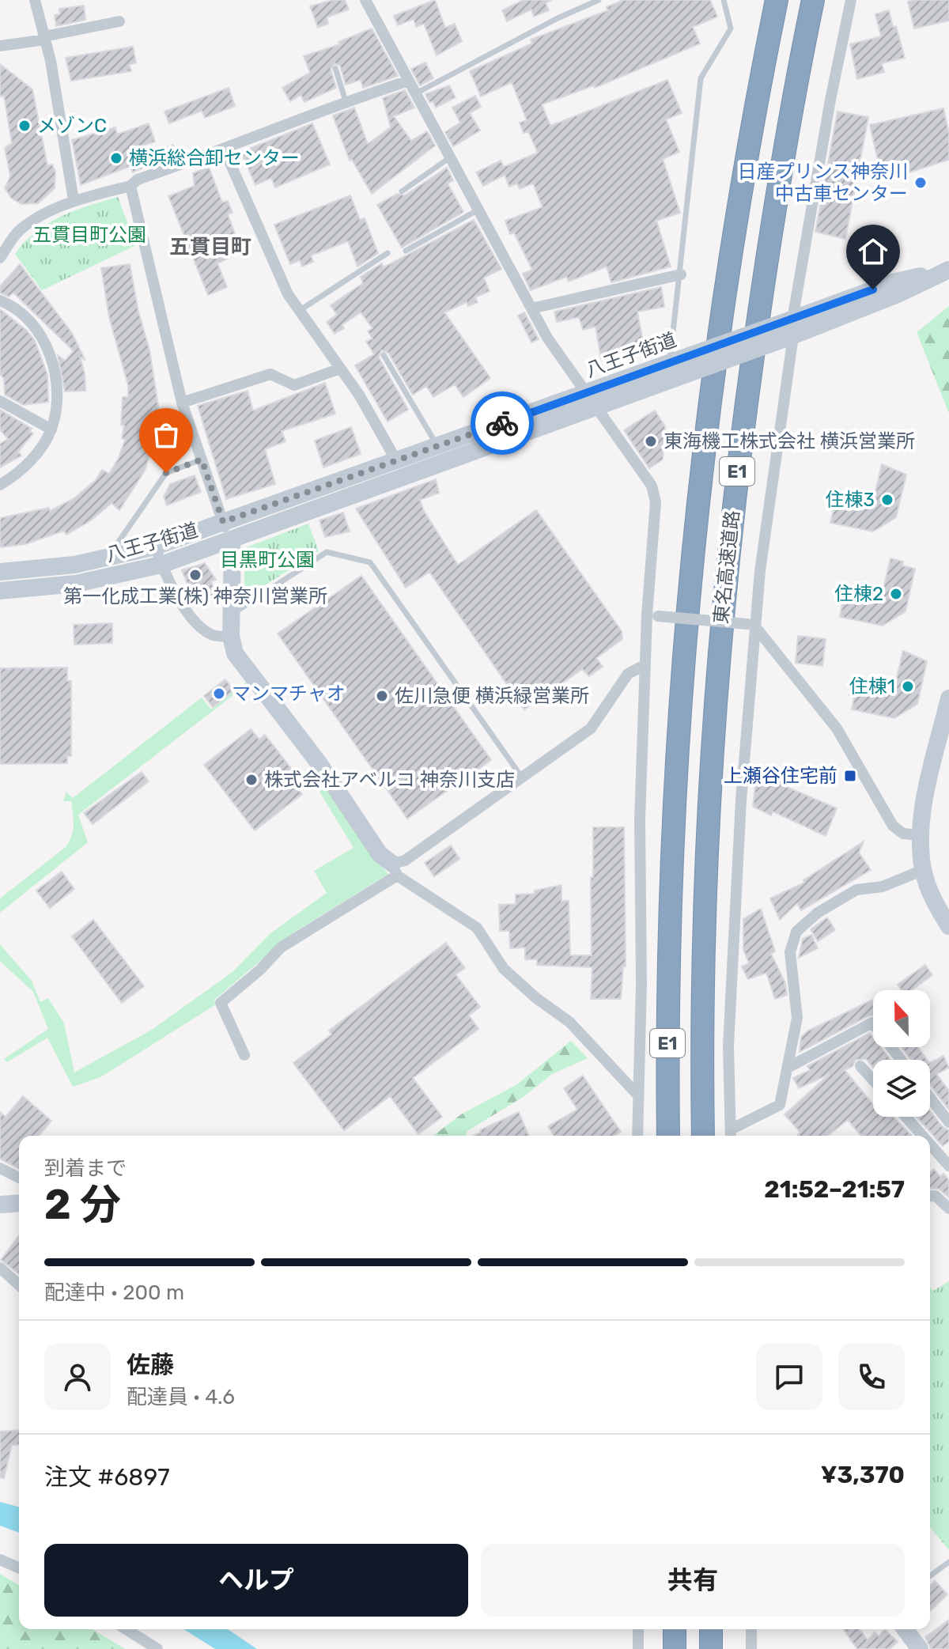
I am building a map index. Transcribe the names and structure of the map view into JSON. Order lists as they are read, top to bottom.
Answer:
{
  "streets": {
    "highway": ["E1", "東名高速道路"],
    "street": ["八王子街道"]
  },
  "districts": ["五貫目町"],
  "parks": ["五貫目町公園", "目黒町公園"],
  "places": {
    "other": [
      "メゾンC",
      "横浜総合卸センター",
      "日産プリンス神奈川 中古車センター",
      "東海機工株式会社 横浜営業所",
      "住棟3",
      "第一化成工業(株) 神奈川営業所",
      "住棟2",
      "住棟1",
      "マンマチャオ",
      "佐川急便 横浜緑営業所",
      "株式会社アベルコ 神奈川支店"
    ],
    "transit": ["上瀬谷住宅前"]
  },
  "north": "top",
  "page": {
    "heading": ["2 分", "到着まで", "21:52–21:57"],
    "panel": [
      "佐藤",
      "配達員 · 4.6",
      "注文 #6897",
      "¥3,370"
    ],
    "bar": "配達中 · 200 m",
    "buttons": ["ヘルプ", "共有"]
  }
}
